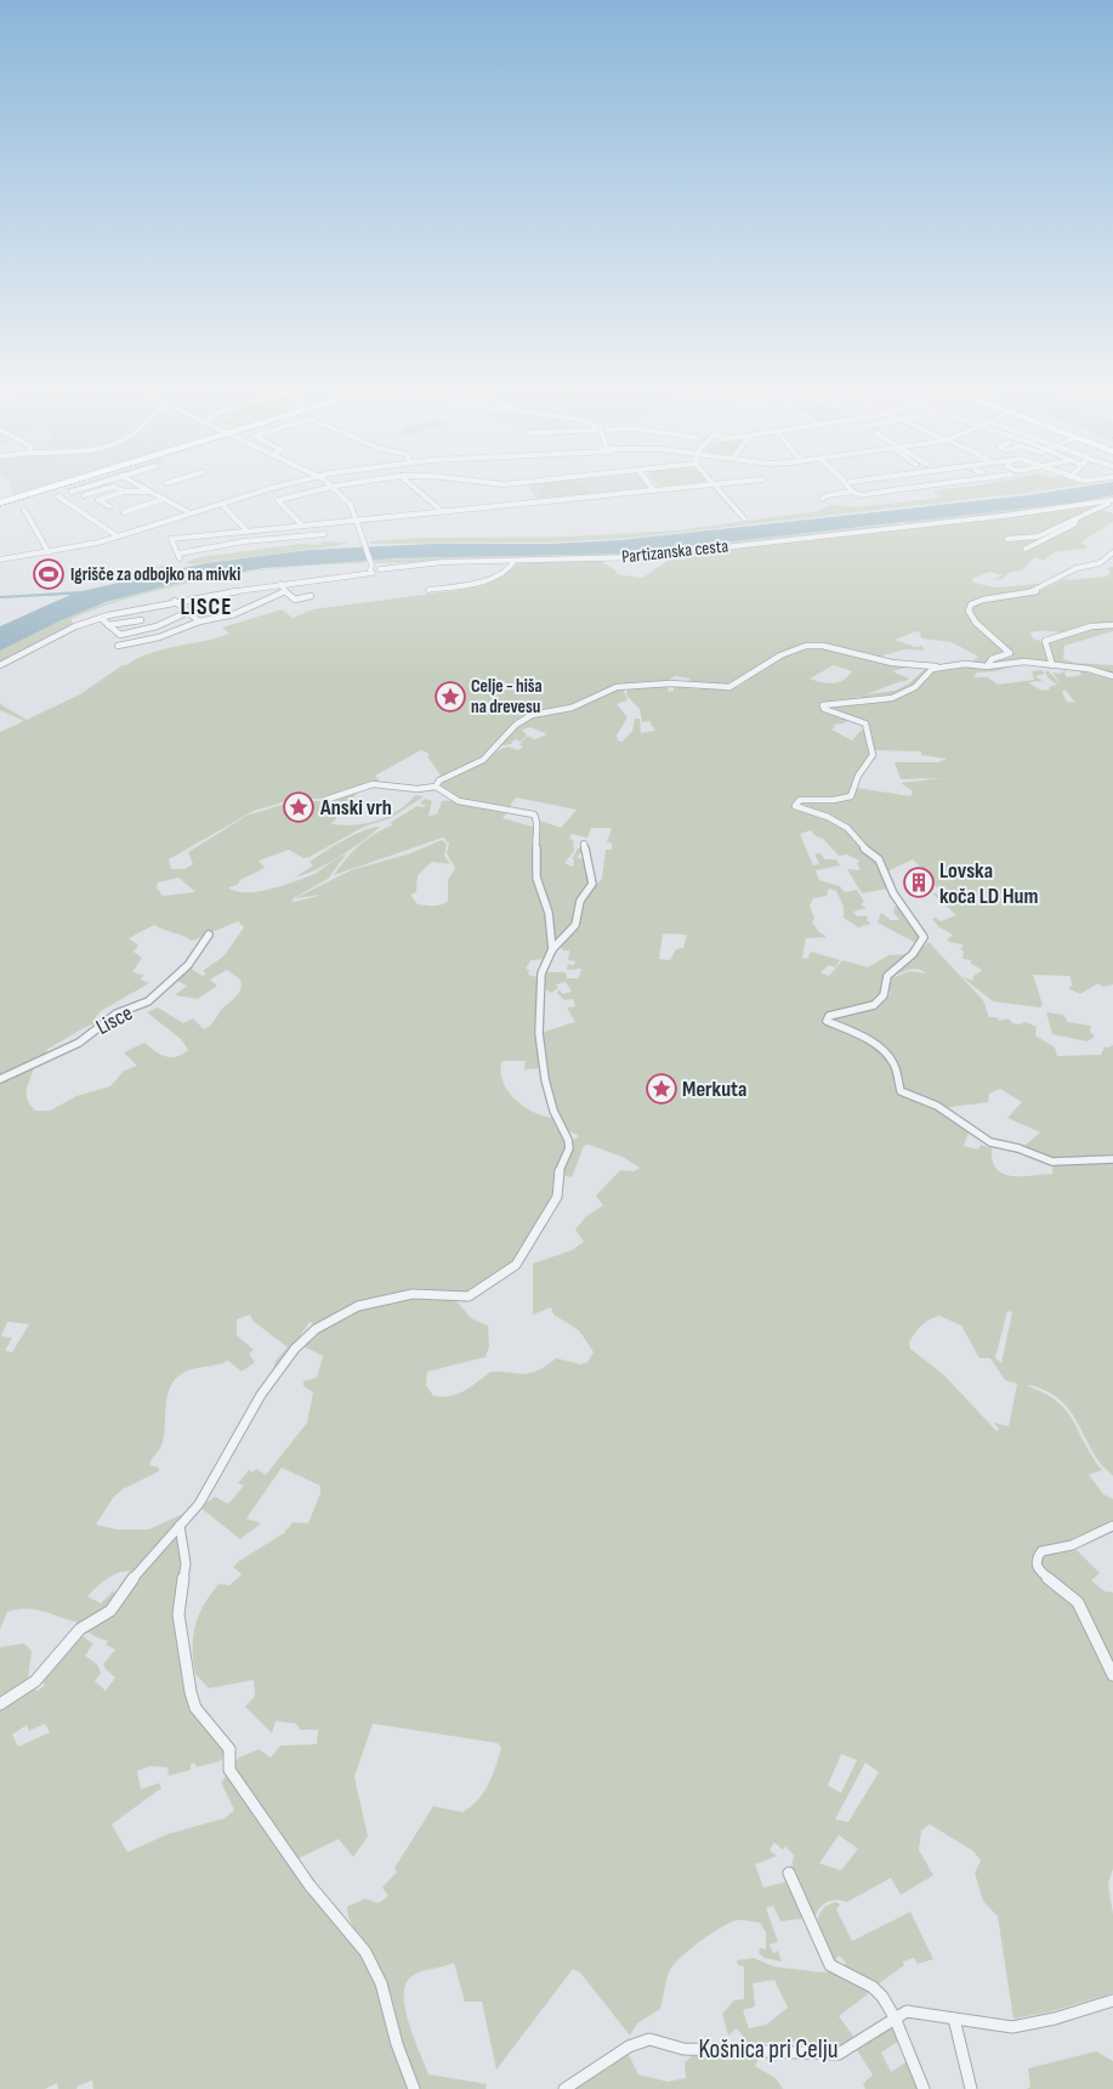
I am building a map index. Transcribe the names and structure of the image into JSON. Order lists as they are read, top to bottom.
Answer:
{
  "streets": {
    "street": ["Partizanska cesta", "Lisce", "Košnica pri Celju"]
  },
  "districts": ["LISCE"],
  "places": {
    "sports": ["Igrišče za odbojko na mivki"],
    "place": ["Celje - hiša na drevesu", "Anski vrh", "Merkuta"],
    "building": ["Lovska koča LD Hum"]
  }
}
